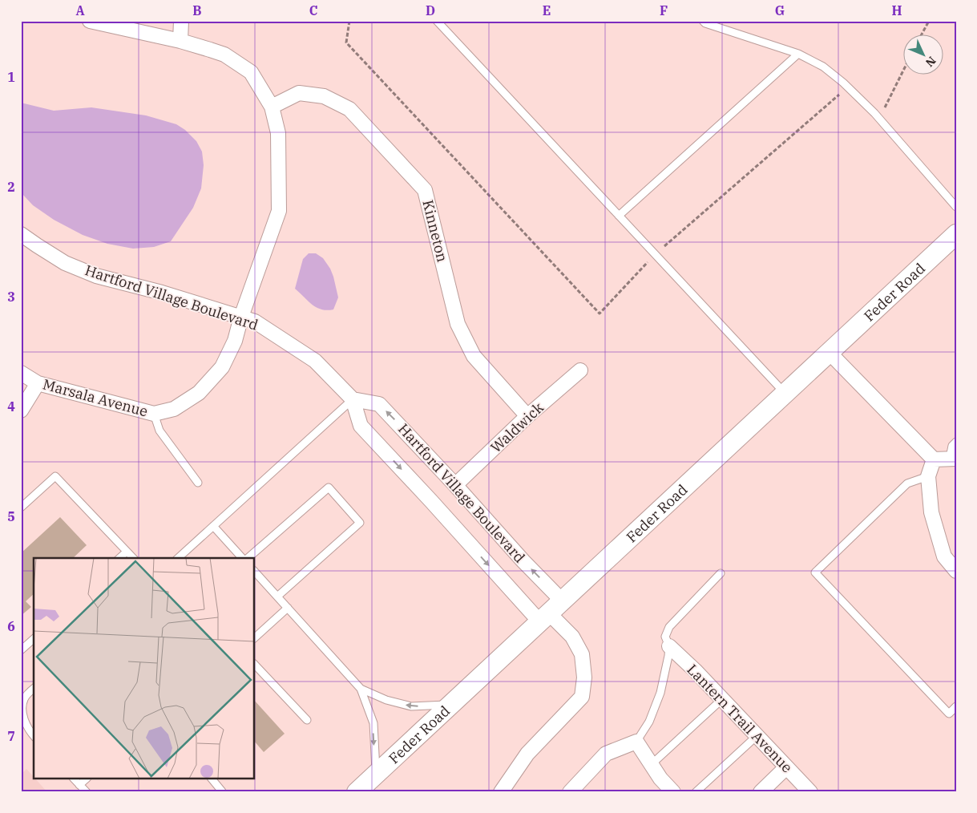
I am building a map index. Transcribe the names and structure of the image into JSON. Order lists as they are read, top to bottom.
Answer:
{
  "streets": {
    "main road": ["Feder Road"],
    "street": [
      "Kinneton",
      "Hartford Village Boulevard",
      "Marsala Avenue",
      "Waldwick",
      "Lantern Trail Avenue"
    ]
  },
  "crossings": [
    ["Kinneton", "Marsala Avenue"],
    ["Kinneton", "Waldwick"],
    ["Feder Road", "Hartford Village Boulevard"],
    ["Hartford Village Boulevard", "Marsala Avenue"],
    ["Hartford Village Boulevard", "Waldwick"]
  ],
  "north": "bottom right",
  "grid": {
    "columns": [
      "A",
      "B",
      "C",
      "D",
      "E",
      "F",
      "G",
      "H"
    ],
    "rows": [
      "1",
      "2",
      "3",
      "4",
      "5",
      "6",
      "7"
    ]
  }
}
